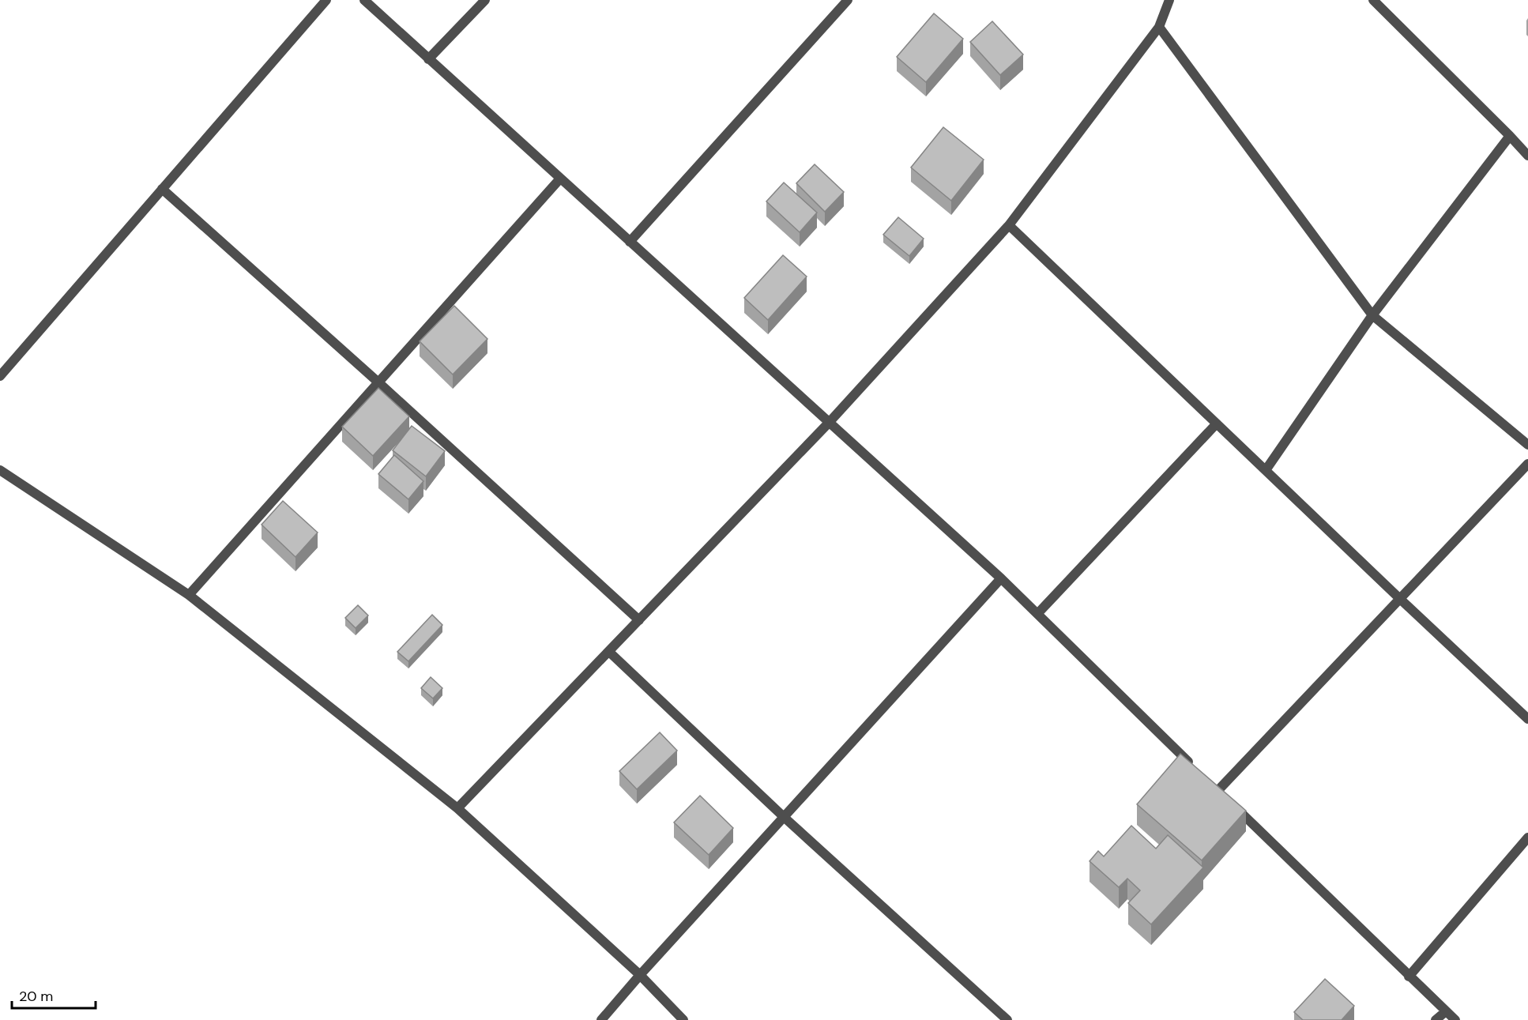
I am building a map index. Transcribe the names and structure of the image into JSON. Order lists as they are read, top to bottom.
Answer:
{
  "scale_bar": "20 m"
}
